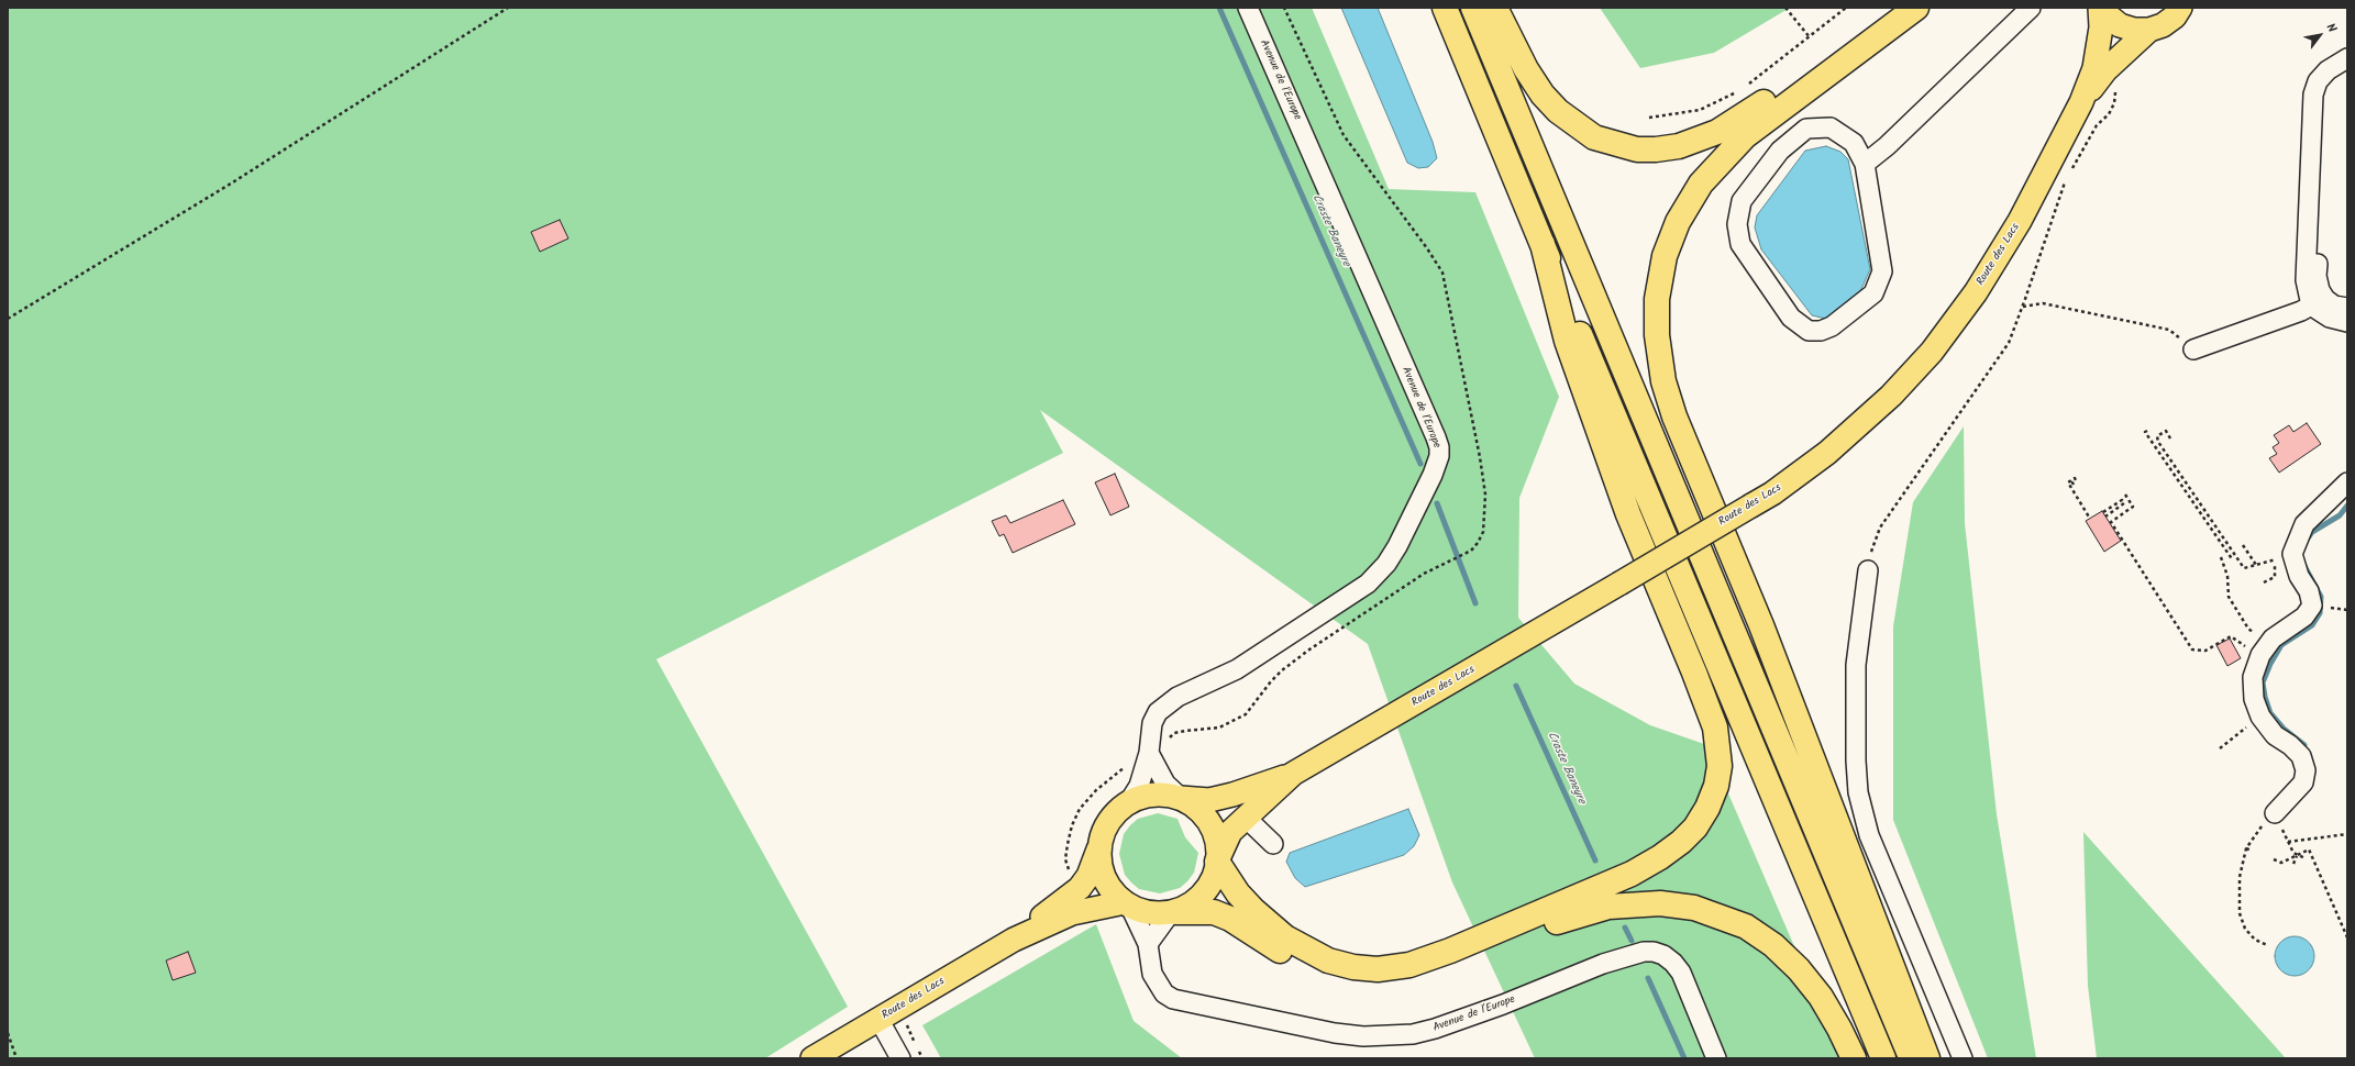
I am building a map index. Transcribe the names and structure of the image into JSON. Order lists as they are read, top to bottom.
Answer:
{
  "streets": {
    "main road": ["Route des Lacs"],
    "street": ["Avenue de l'Europe"]
  },
  "crossings": [
    ["Avenue de l'Europe", "Route des Lacs"]
  ],
  "water": ["Craste Baneyre"],
  "north": "top right"
}
